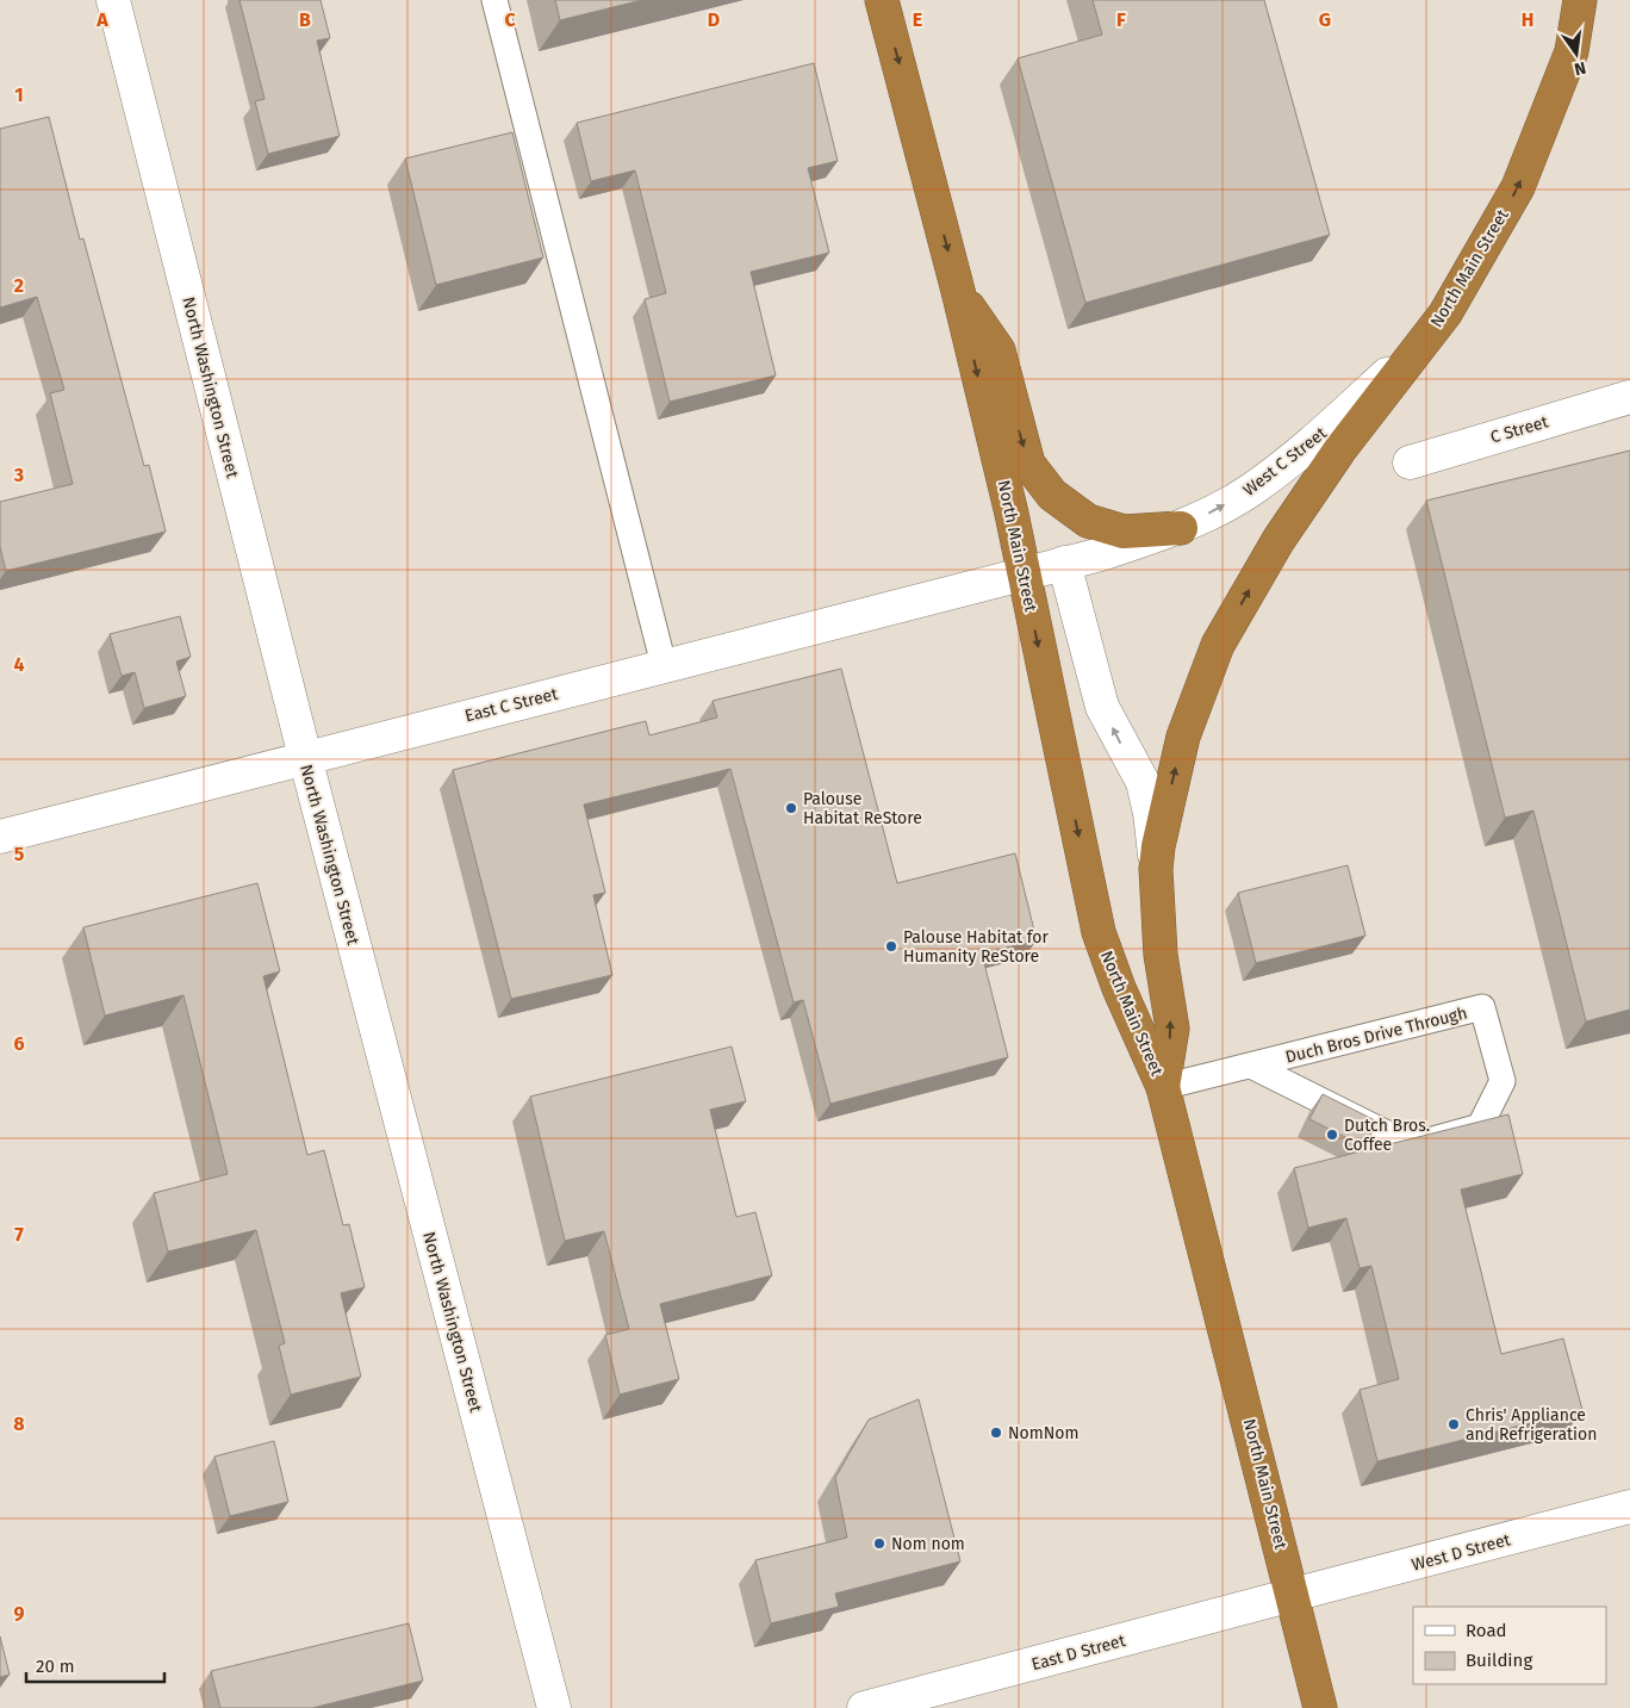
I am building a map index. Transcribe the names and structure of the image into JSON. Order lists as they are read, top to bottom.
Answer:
{
  "streets": {
    "highway": ["North Main Street"],
    "street": [
      "North Washington Street",
      "C Street",
      "West C Street",
      "East C Street",
      "West D Street",
      "East D Street"
    ],
    "lane": ["Duch Bros Drive Through"]
  },
  "crossings": [
    ["North Main Street", "West C Street"],
    ["North Main Street", "East C Street"],
    ["North Main Street", "Duch Bros Drive Through"],
    ["North Main Street", "West D Street"],
    ["North Main Street", "East D Street"],
    ["North Washington Street", "East C Street"],
    ["West C Street", "East C Street"],
    ["West D Street", "East D Street"]
  ],
  "one_way": ["West C Street"],
  "places": [
    "Palouse Habitat ReStore",
    "Palouse Habitat for Humanity ReStore",
    "Dutch Bros. Coffee",
    "Chris' Appliance and Refrigeration",
    "NomNom",
    "Nom nom"
  ],
  "legend": ["Road", "Building"],
  "scale_bar": "20 m",
  "north": "bottom",
  "grid": {
    "columns": [
      "A",
      "B",
      "C",
      "D",
      "E",
      "F",
      "G",
      "H"
    ],
    "rows": [
      "1",
      "2",
      "3",
      "4",
      "5",
      "6",
      "7",
      "8",
      "9"
    ]
  }
}
